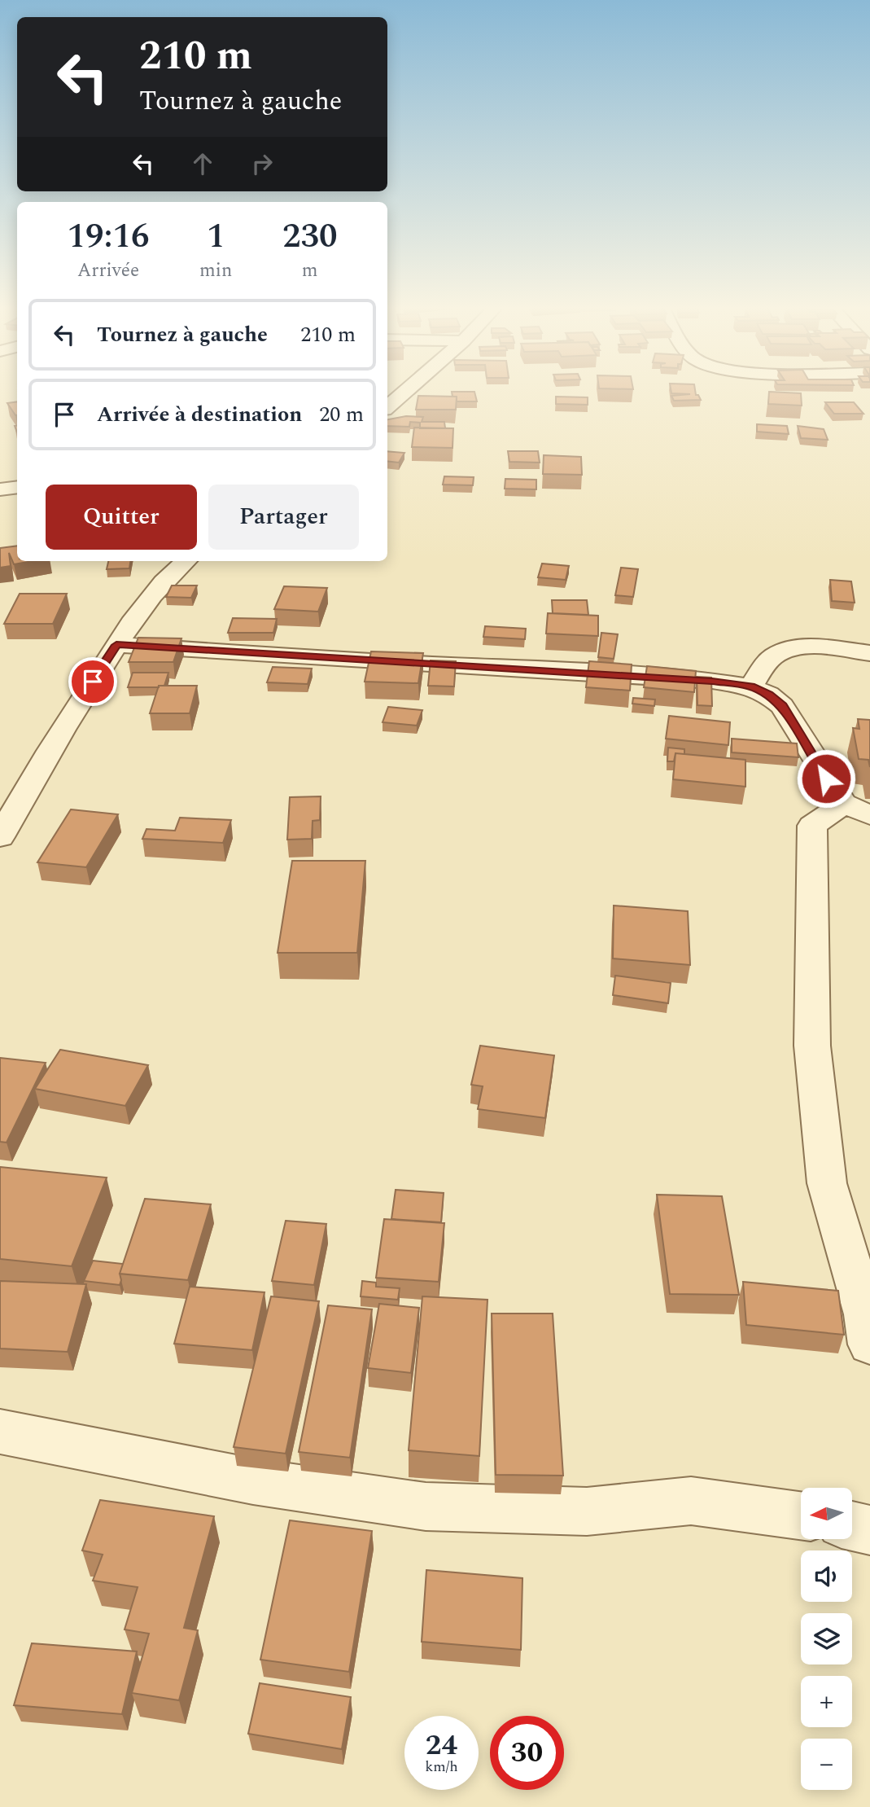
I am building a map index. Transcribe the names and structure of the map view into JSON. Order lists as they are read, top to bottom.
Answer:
{
  "north": "left",
  "page": {
    "turn": ["210 m", "Tournez à gauche"],
    "eta": [
      "19:16",
      "Arrivée",
      "1",
      "min",
      "230",
      "m"
    ],
    "list": [
      {
        "name": "Tournez à gauche",
        "value": "210 m"
      },
      {
        "name": "Arrivée à destination",
        "value": "20 m"
      }
    ],
    "buttons": ["Quitter", "Partager"],
    "map_buttons": ["+", "−"],
    "speed": "24 km/h",
    "limit": "30"
  }
}
